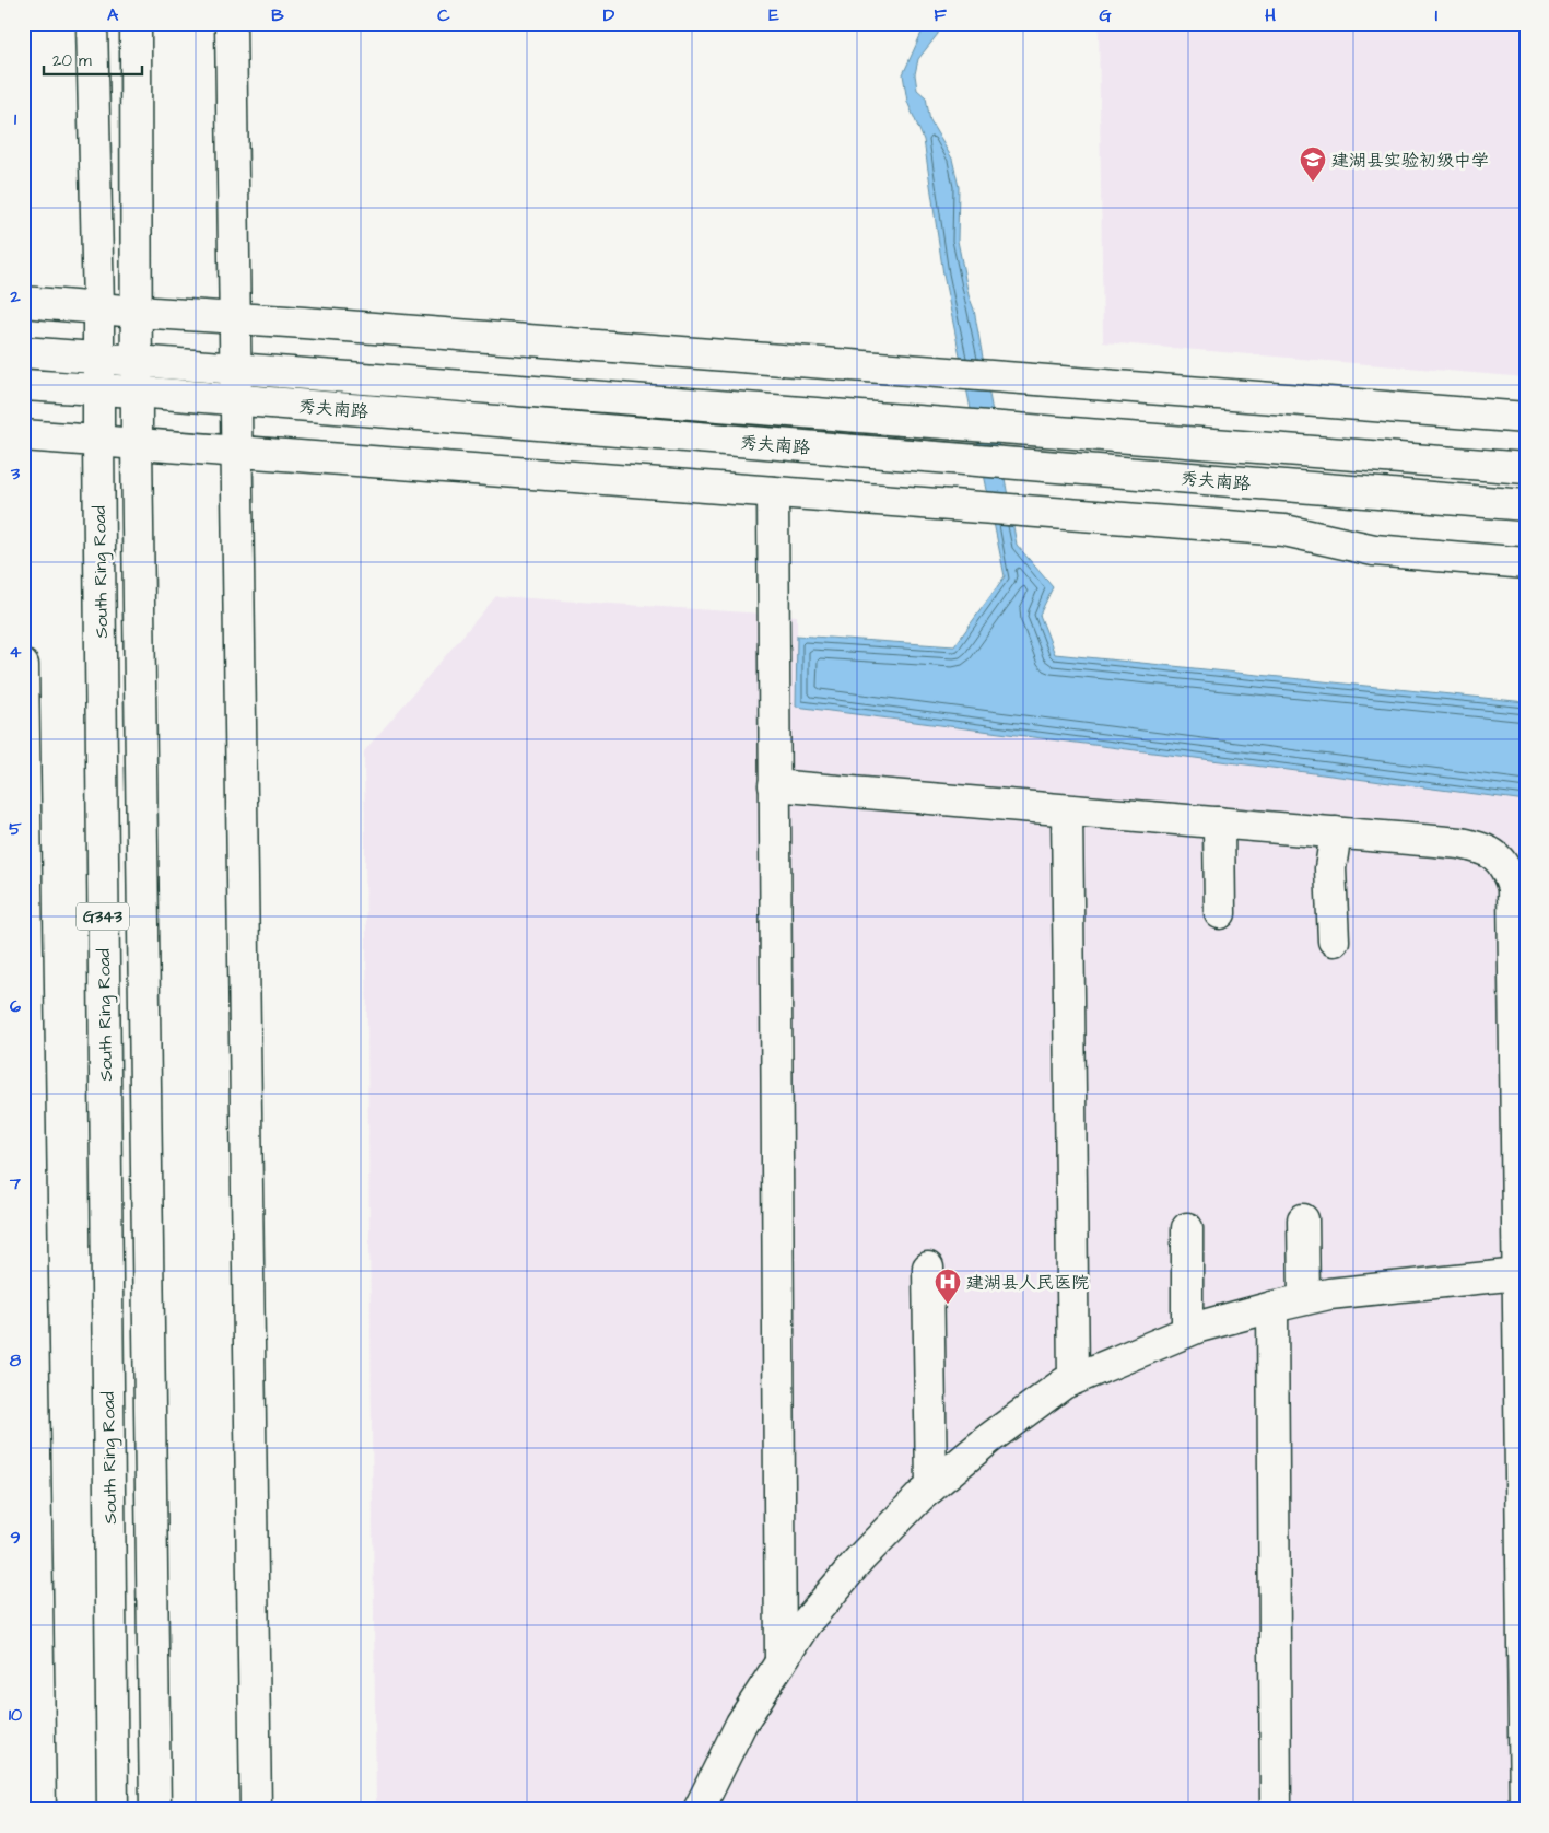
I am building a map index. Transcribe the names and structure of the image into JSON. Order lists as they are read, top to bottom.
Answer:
{
  "streets": {
    "main road": ["秀夫南路", "South Ring Road", "G343"]
  },
  "crossings": [
    ["秀夫南路", "South Ring Road"],
    ["秀夫南路", "G343"]
  ],
  "places": {
    "school or university": ["建湖县实验初级中学"],
    "hospital": ["建湖县人民医院"]
  },
  "scale_bar": "20 m",
  "grid": {
    "columns": [
      "A",
      "B",
      "C",
      "D",
      "E",
      "F",
      "G",
      "H",
      "I"
    ],
    "rows": [
      "1",
      "2",
      "3",
      "4",
      "5",
      "6",
      "7",
      "8",
      "9",
      "10"
    ]
  }
}
